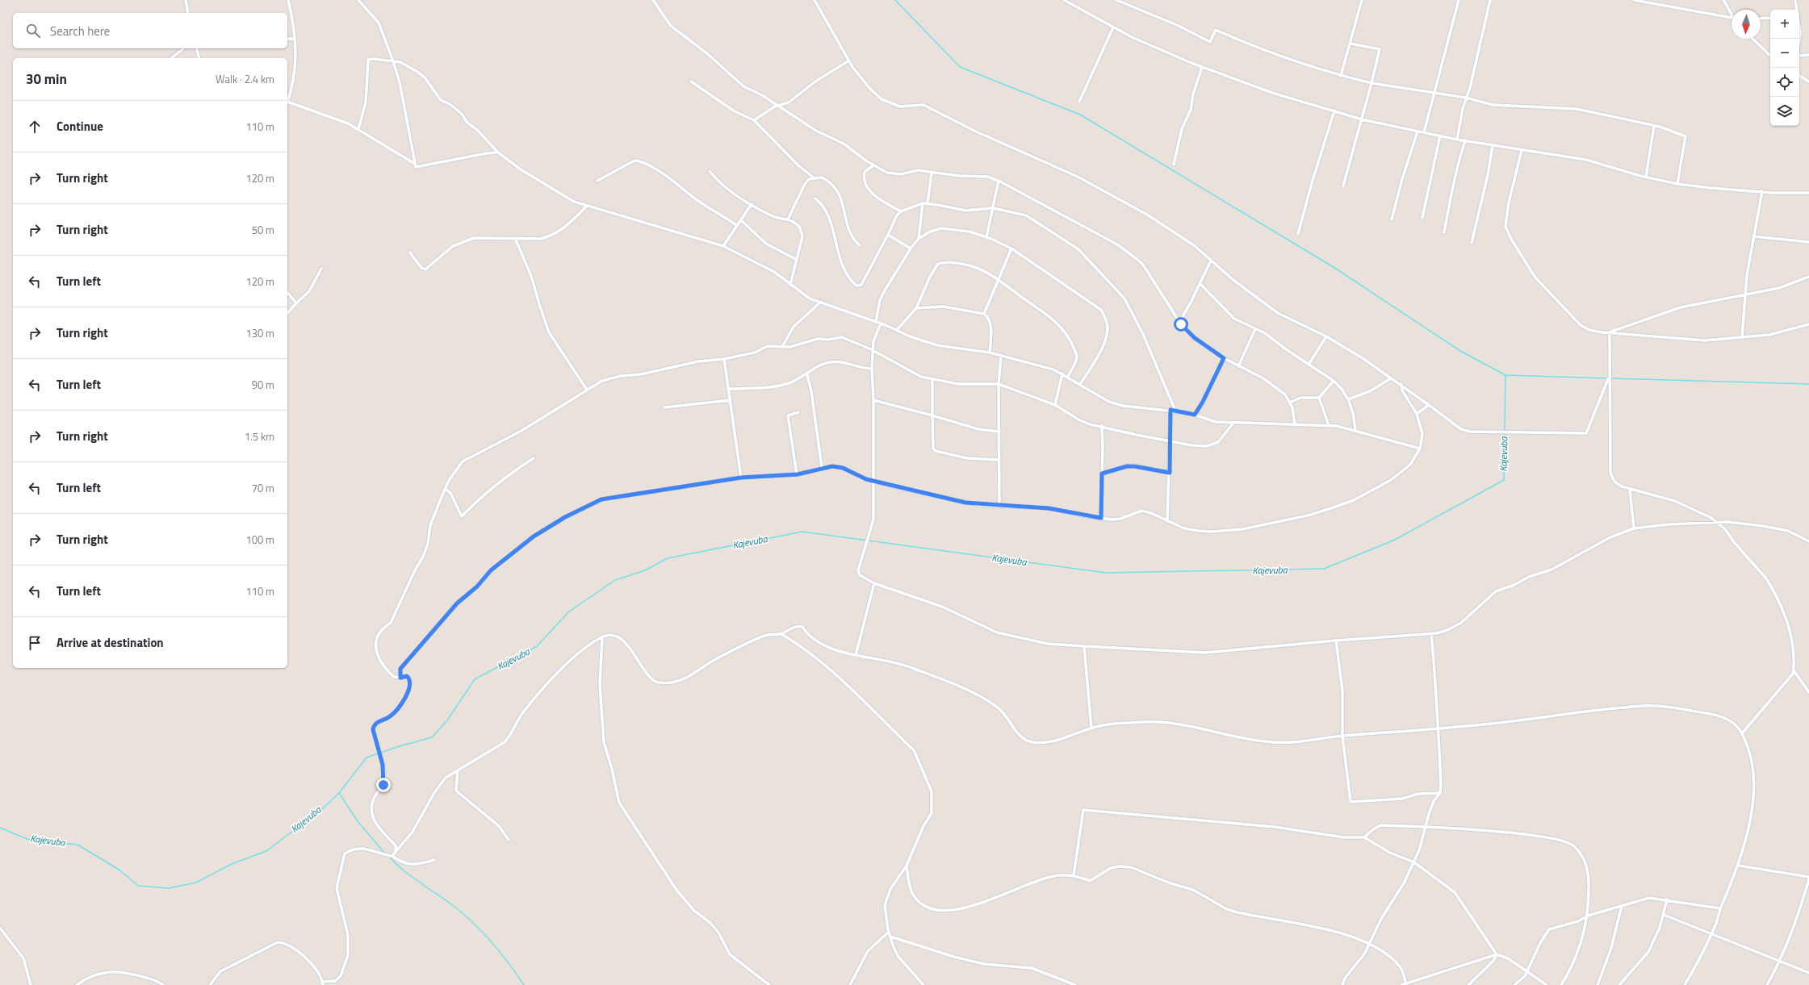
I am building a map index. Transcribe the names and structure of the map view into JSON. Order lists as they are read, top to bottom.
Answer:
{
  "water": ["Kajevuba"],
  "north": "bottom",
  "page": {
    "map_buttons": ["+", "−"],
    "search": "Search here",
    "heading": ["30 min", "Walk · 2.4 km"],
    "list": [
      ["Continue", "110 m"],
      ["Turn right", "120 m"],
      ["Turn right", "50 m"],
      ["Turn left", "120 m"],
      ["Turn right", "130 m"],
      ["Turn left", "90 m"],
      ["Turn right", "1.5 km"],
      ["Turn left", "70 m"],
      ["Turn right", "100 m"],
      ["Turn left", "110 m"],
      "Arrive at destination"
    ]
  }
}
